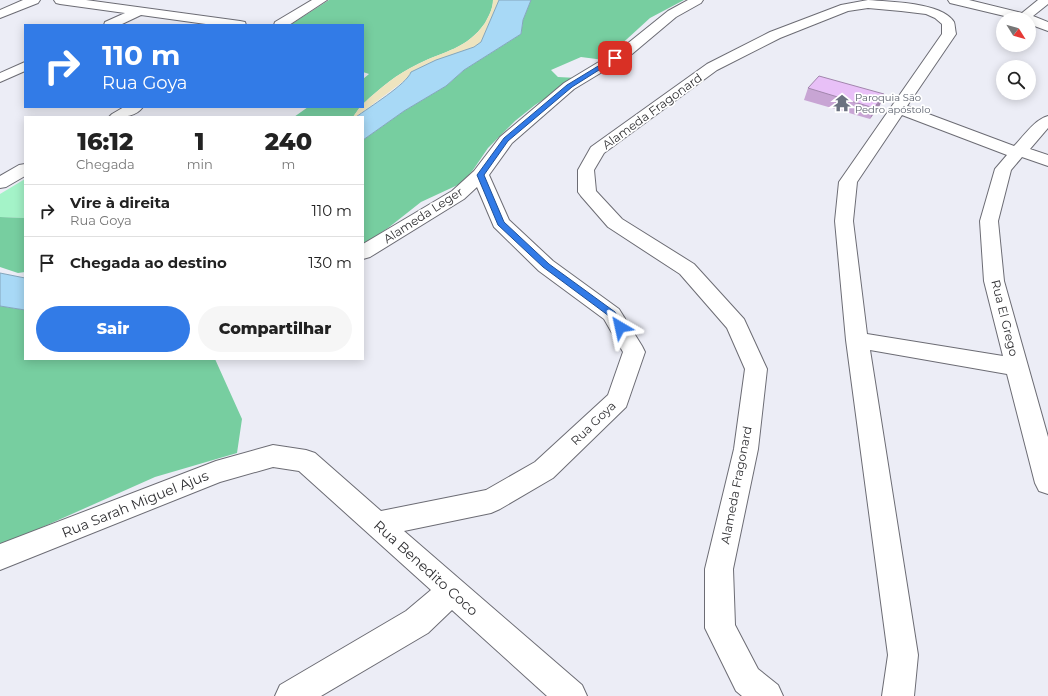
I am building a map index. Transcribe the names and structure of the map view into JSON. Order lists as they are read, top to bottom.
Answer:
{
  "streets": {
    "street": [
      "Alameda Fragonard",
      "Alameda Leger",
      "Rua El Grego",
      "Rua Goya",
      "Rua Sarah Miguel Ajus",
      "Rua Benedito Coco"
    ]
  },
  "crossings": [
    ["Alameda Leger", "Rua Goya"],
    ["Rua Goya", "Rua Benedito Coco"],
    ["Rua Sarah Miguel Ajus", "Rua Benedito Coco"]
  ],
  "places": {
    "temple": ["Paroquia São Pedro apóstolo"]
  },
  "north": "bottom right",
  "page": {
    "turn": ["110 m", "Rua Goya"],
    "eta": [
      "16:12",
      "Chegada",
      "1",
      "min",
      "240",
      "m"
    ],
    "list": [
      {
        "name": "Vire à direita",
        "note": "Rua Goya",
        "value": "110 m"
      },
      {
        "name": "Chegada ao destino",
        "value": "130 m"
      }
    ],
    "buttons": ["Sair", "Compartilhar"]
  }
}
